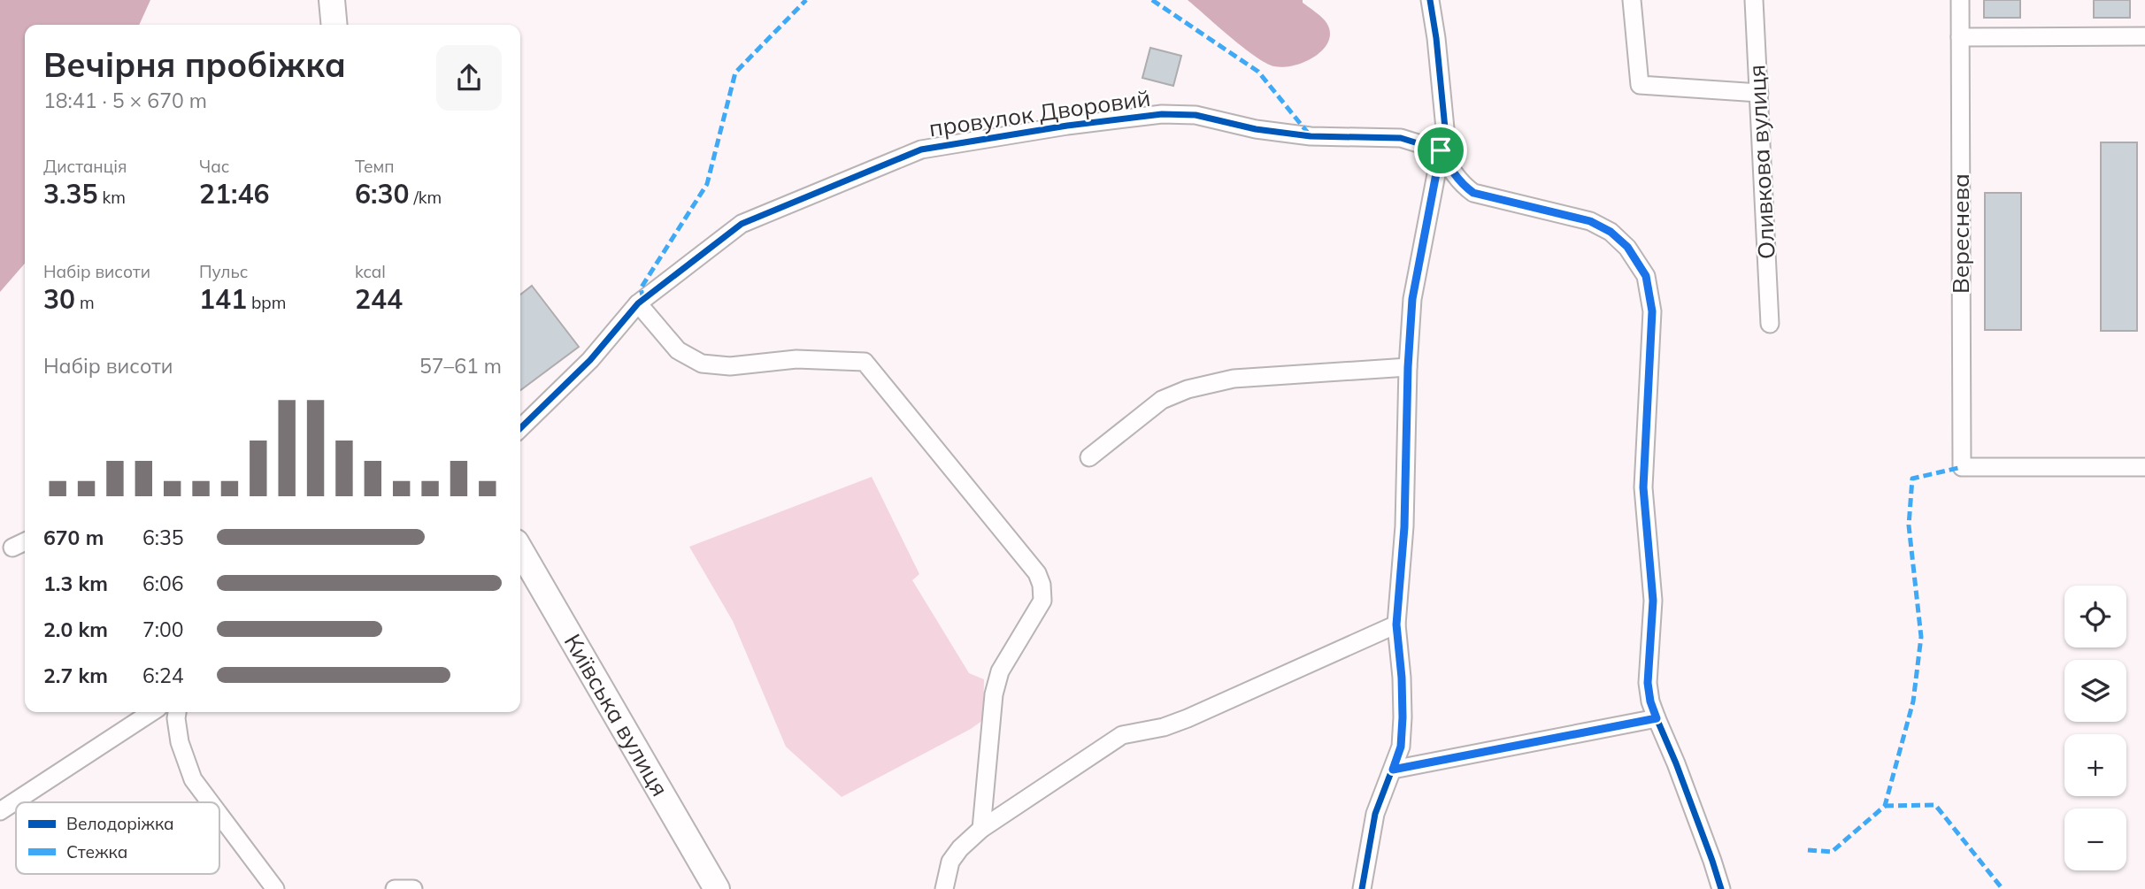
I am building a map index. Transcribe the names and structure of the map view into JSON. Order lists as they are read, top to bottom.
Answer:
{
  "streets": {
    "street": [
      "провулок Дворовий",
      "Оливкова вулиця",
      "Вереснева",
      "Київська вулиця"
    ]
  },
  "legend": ["Велодоріжка", "Стежка"],
  "page": {
    "heading": ["Вечірня пробіжка", "18:41 · 5 × 670 m"],
    "stats": [
      ["Дистанція", "3.35 km"],
      ["Час", "21:46"],
      ["Темп", "6:30 /km"],
      ["Набір висоти", "30 m"],
      ["Пульс", "141 bpm"],
      ["kcal", "244"]
    ],
    "chart": ["Набір висоти", "57–61 m"],
    "list": [
      {
        "name": "670 m",
        "note": "6:35"
      },
      {
        "name": "1.3 km",
        "note": "6:06"
      },
      {
        "name": "2.0 km",
        "note": "7:00"
      },
      {
        "name": "2.7 km",
        "note": "6:24"
      }
    ],
    "map_buttons": ["+", "−"]
  }
}
